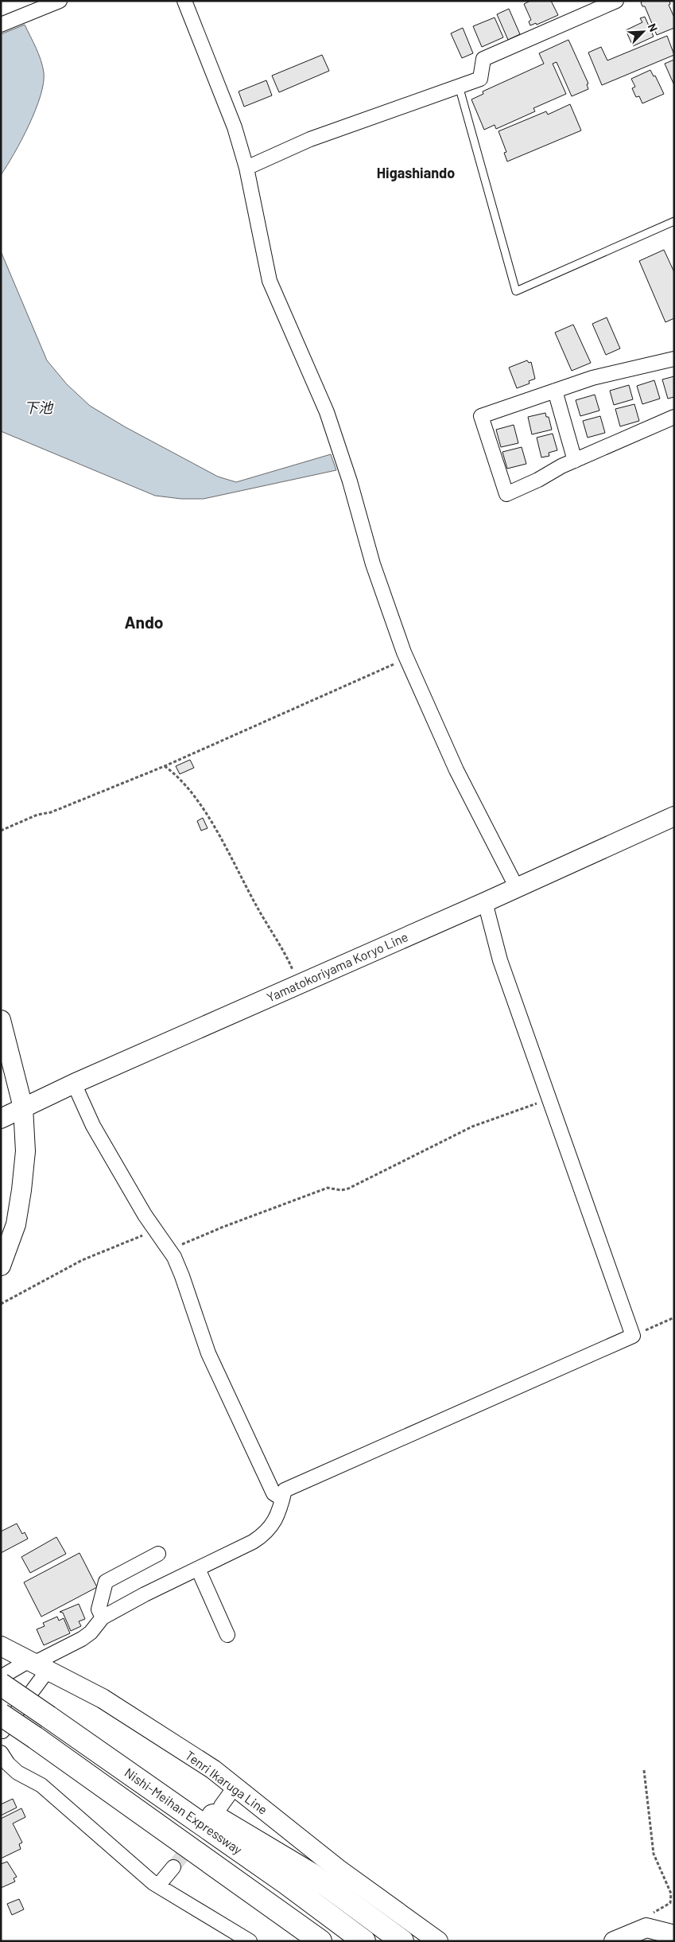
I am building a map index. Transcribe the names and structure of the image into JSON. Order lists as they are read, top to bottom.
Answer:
{
  "streets": {
    "highway": ["Nishi-Meihan Expressway"],
    "main road": ["Yamatokoriyama Koryo Line", "Tenri Ikaruga Line"]
  },
  "districts": ["Higashiando", "Ando"],
  "water": ["下池"],
  "north": "top right"
}
